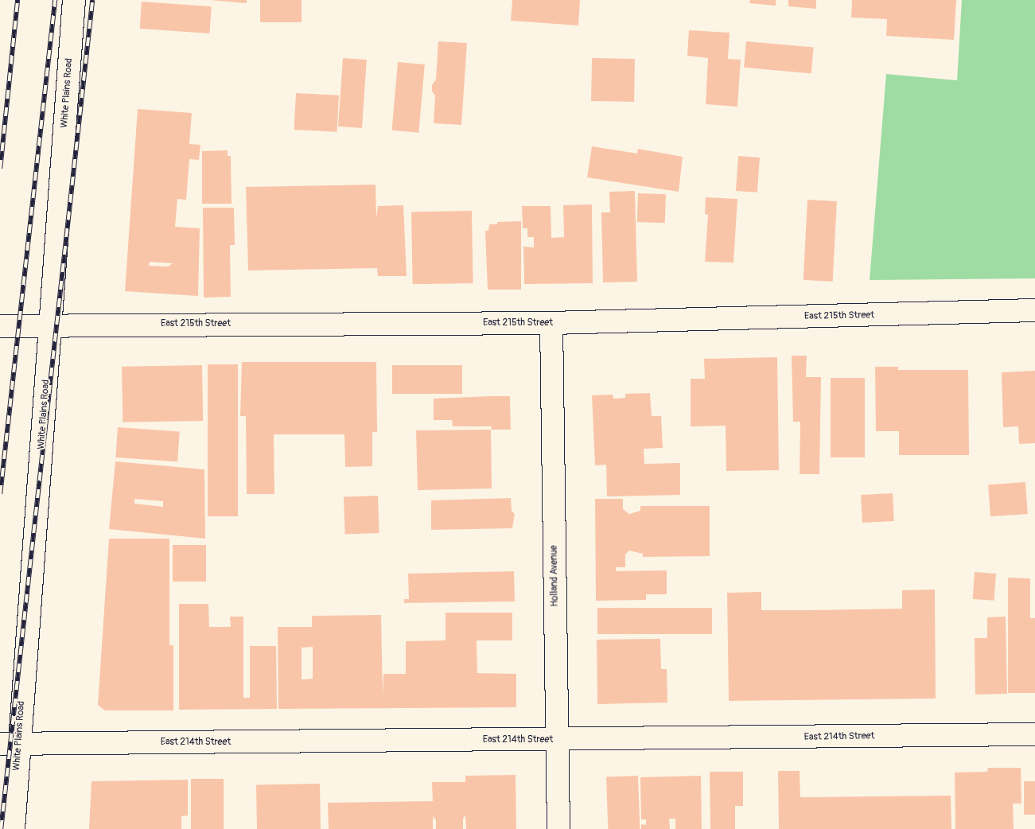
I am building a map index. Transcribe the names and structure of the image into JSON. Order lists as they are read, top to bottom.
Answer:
{
  "streets": {
    "street": [
      "White Plains Road",
      "East 215th Street",
      "Holland Avenue",
      "East 214th Street"
    ]
  },
  "crossings": [
    ["White Plains Road", "East 215th Street"],
    ["White Plains Road", "East 214th Street"],
    ["East 215th Street", "Holland Avenue"],
    ["Holland Avenue", "East 214th Street"]
  ]
}
